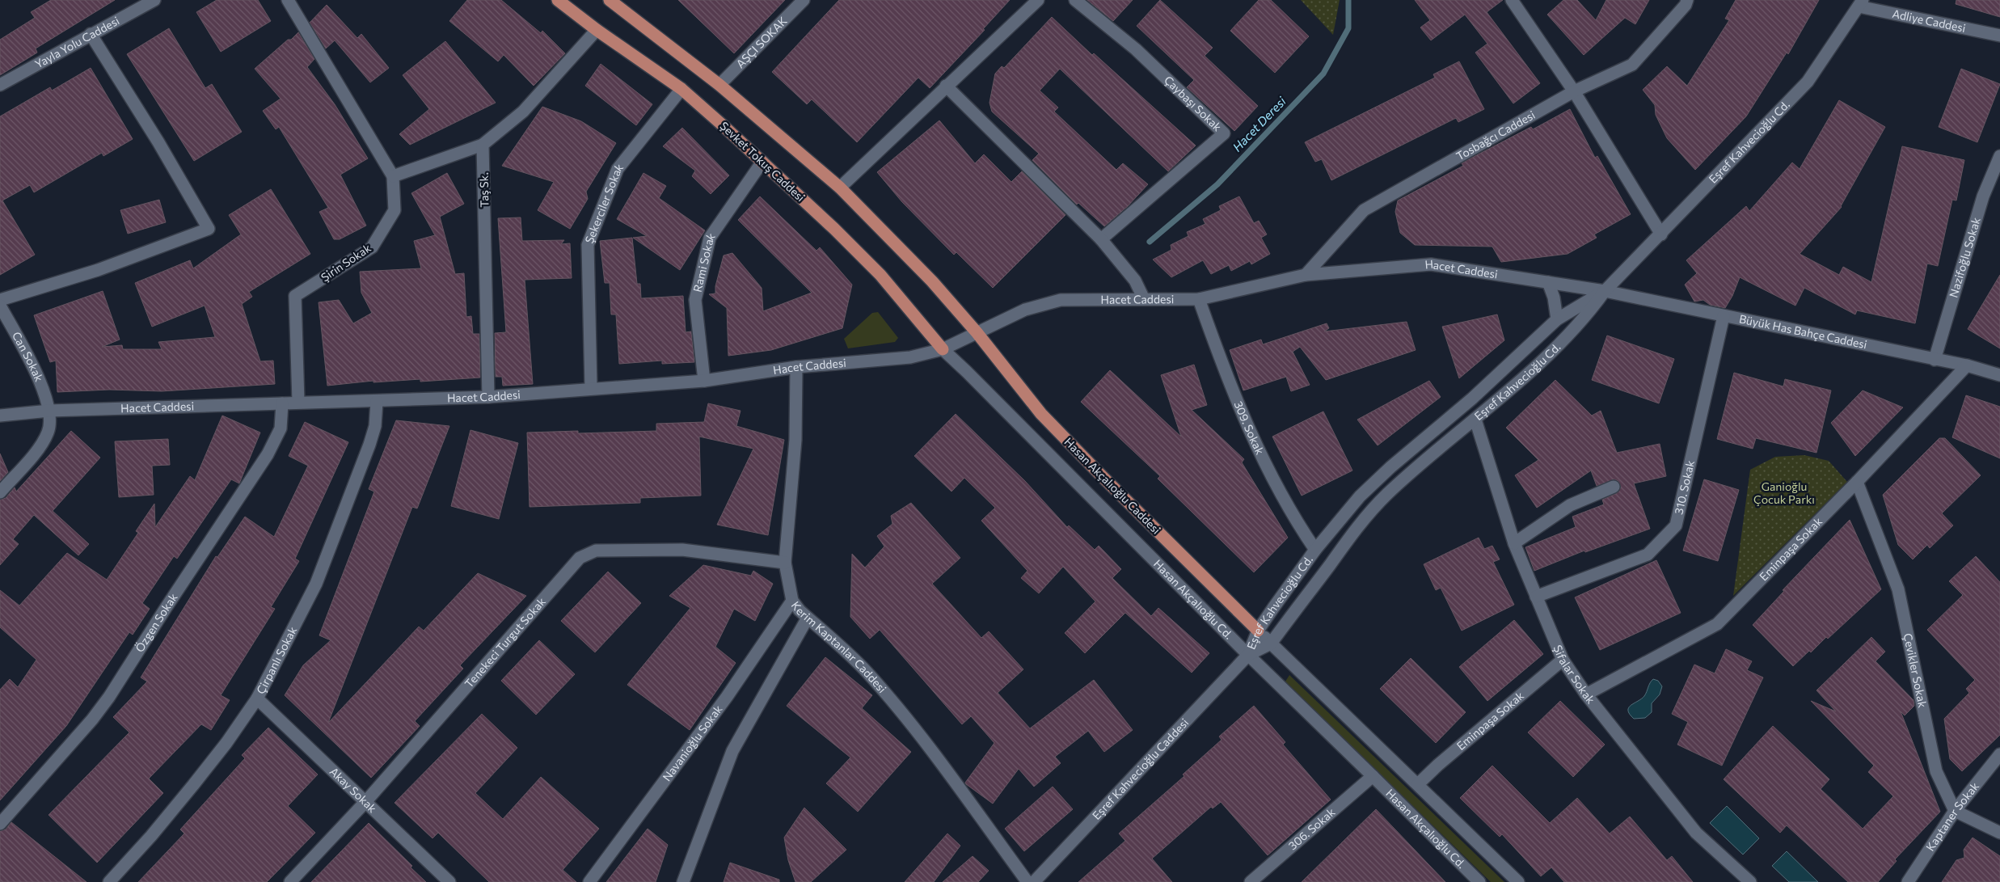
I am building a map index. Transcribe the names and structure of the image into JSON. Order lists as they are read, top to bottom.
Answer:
{
  "streets": {
    "main road": ["Şevket Tokuş Caddesi", "Hasan Akçalıoğlu Caddesi"],
    "street": [
      "Adliye Caddesi",
      "Yayla Yolu Caddesi",
      "AŞÇI SOKAK",
      "Çaybaşı Sokak",
      "Tosbağcı Caddesi",
      "Eşref Kahvecioğlu Cd.",
      "Taş Sk.",
      "Şekerciler Sokak",
      "Nazifoğlu Sokak",
      "Şirin Sokak",
      "Rami Sokak",
      "Hacet Caddesi",
      "Büyük Has Bahçe Caddesi",
      "Can Sokak",
      "309. Sokak",
      "310. Sokak",
      "Eminpaşa Sokak",
      "Hasan Akçalıoğlu Cd.",
      "Özgen Sokak",
      "Tenekeci Turgut Sokak",
      "Kerim Kaptanlar Caddesi",
      "Çirpanlı Sokak",
      "Çevikler Sokak",
      "Şifalar Sokak",
      "Navanioğlu Sokak",
      "Eşref Kahvecioğlu Caddesi",
      "Akay Sokak",
      "Kaptaner Sokak",
      "306. Sokak"
    ]
  },
  "crossings": [
    ["Adliye Caddesi", "Eşref Kahvecioğlu Cd."],
    ["Tosbağcı Caddesi", "Hacet Caddesi"],
    ["Eşref Kahvecioğlu Cd.", "Hacet Caddesi"],
    ["Eşref Kahvecioğlu Cd.", "Büyük Has Bahçe Caddesi"],
    ["Eşref Kahvecioğlu Cd.", "309. Sokak"],
    ["Eşref Kahvecioğlu Cd.", "Hasan Akçalıoğlu Caddesi"],
    ["Eşref Kahvecioğlu Cd.", "Hasan Akçalıoğlu Cd."],
    ["Eşref Kahvecioğlu Cd.", "Şifalar Sokak"],
    ["Eşref Kahvecioğlu Cd.", "Eşref Kahvecioğlu Caddesi"],
    ["Şevket Tokuş Caddesi", "Şekerciler Sokak"],
    ["Şevket Tokuş Caddesi", "Rami Sokak"],
    ["Şevket Tokuş Caddesi", "Hacet Caddesi"],
    ["Şevket Tokuş Caddesi", "Hasan Akçalıoğlu Cd."],
    ["Taş Sk.", "Hacet Caddesi"],
    ["Şekerciler Sokak", "Hacet Caddesi"],
    ["Nazifoğlu Sokak", "Büyük Has Bahçe Caddesi"],
    ["Şirin Sokak", "Hacet Caddesi"],
    ["Rami Sokak", "Hacet Caddesi"],
    ["Hacet Caddesi", "Büyük Has Bahçe Caddesi"],
    ["Hacet Caddesi", "Can Sokak"],
    ["Hacet Caddesi", "309. Sokak"],
    ["Hacet Caddesi", "Hasan Akçalıoğlu Caddesi"],
    ["Hacet Caddesi", "Hasan Akçalıoğlu Cd."],
    ["Hacet Caddesi", "Özgen Sokak"],
    ["Hacet Caddesi", "Kerim Kaptanlar Caddesi"],
    ["Hacet Caddesi", "Çirpanlı Sokak"],
    ["Büyük Has Bahçe Caddesi", "310. Sokak"],
    ["Büyük Has Bahçe Caddesi", "Eminpaşa Sokak"],
    ["310. Sokak", "Şifalar Sokak"],
    ["Eminpaşa Sokak", "Çevikler Sokak"],
    ["Eminpaşa Sokak", "Şifalar Sokak"],
    ["Hasan Akçalıoğlu Cd.", "Eşref Kahvecioğlu Caddesi"],
    ["Hasan Akçalıoğlu Cd.", "306. Sokak"],
    ["Tenekeci Turgut Sokak", "Kerim Kaptanlar Caddesi"],
    ["Tenekeci Turgut Sokak", "Akay Sokak"],
    ["Kerim Kaptanlar Caddesi", "Navanioğlu Sokak"],
    ["Çirpanlı Sokak", "Akay Sokak"],
    ["Çevikler Sokak", "Kaptaner Sokak"]
  ],
  "water": ["Hacet Deresi"],
  "parks": ["Ganioğlu Çocuk Parkı"]
}
